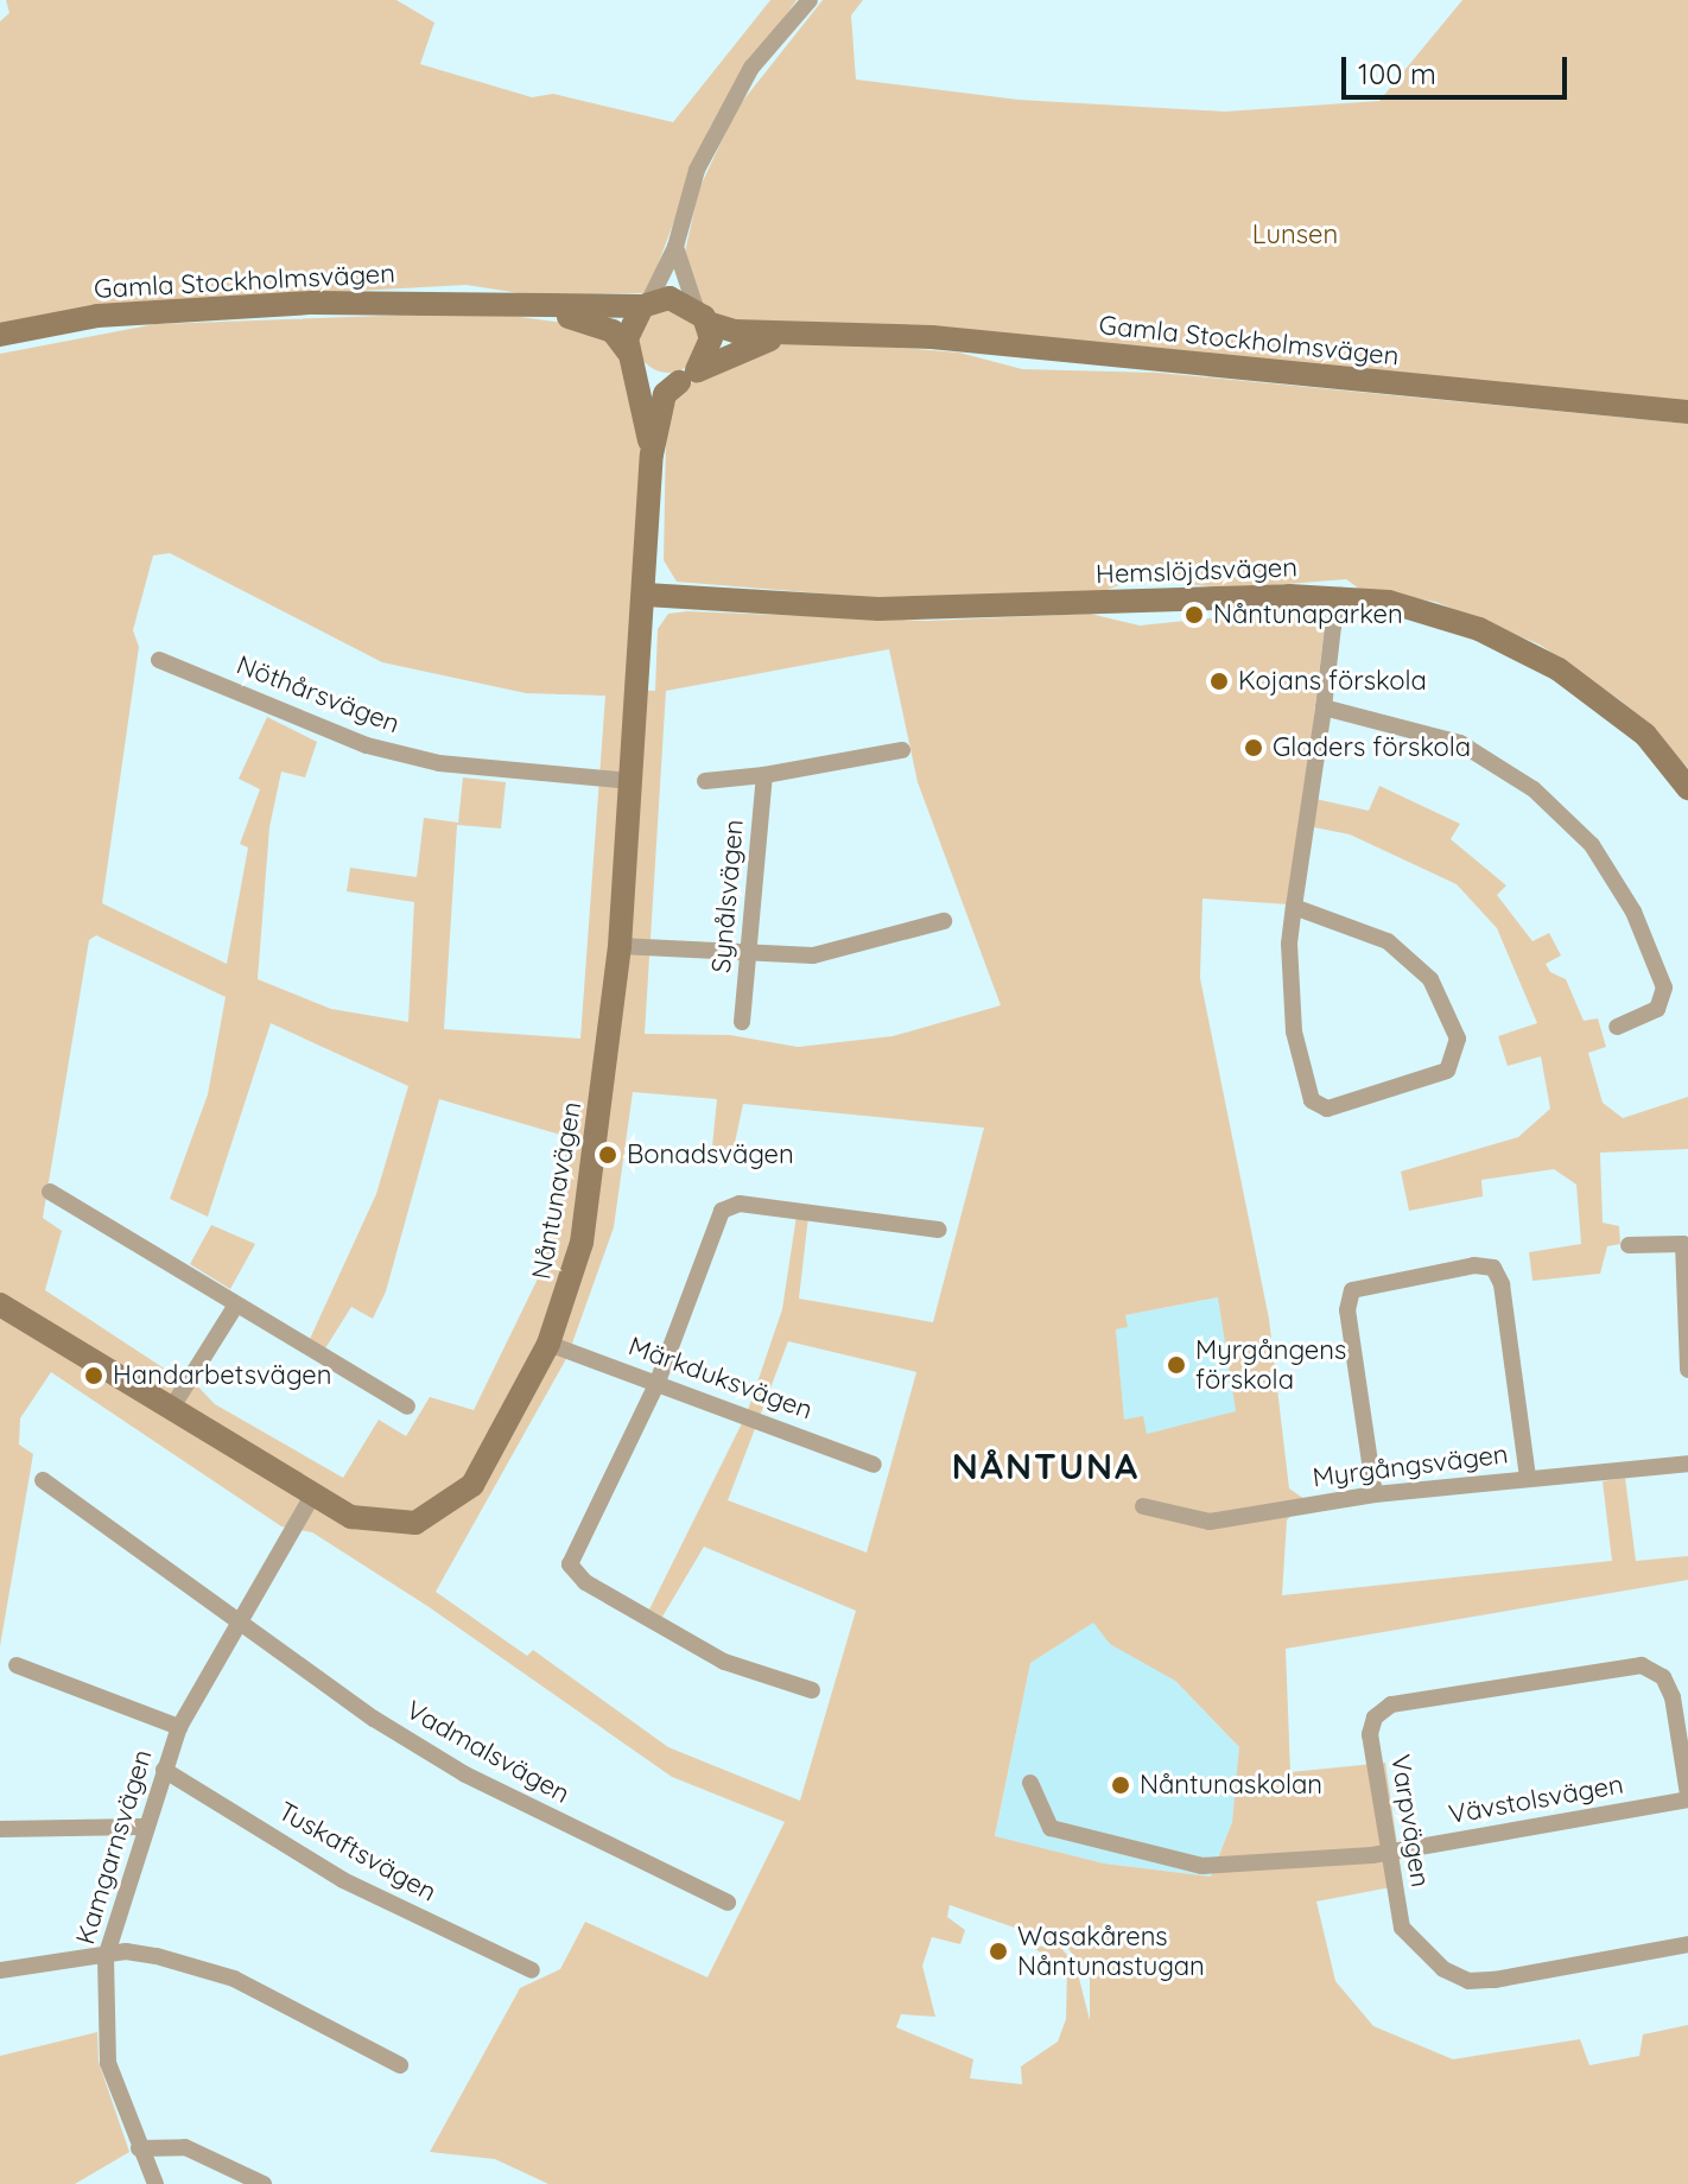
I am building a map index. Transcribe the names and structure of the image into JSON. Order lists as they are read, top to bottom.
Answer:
{
  "streets": {
    "street": [
      "Gamla Stockholmsvägen",
      "Hemslöjdsvägen",
      "Nöthårsvägen",
      "Synålsvägen",
      "Nåntunavägen",
      "Märkduksvägen",
      "Myrgångsvägen",
      "Vadmalsvägen",
      "Vävstolsvägen",
      "Varpvägen",
      "Kamgarnsvägen",
      "Tuskaftsvägen"
    ]
  },
  "crossings": [
    ["Gamla Stockholmsvägen", "Nåntunavägen"],
    ["Hemslöjdsvägen", "Nåntunavägen"],
    ["Nöthårsvägen", "Nåntunavägen"],
    ["Nåntunavägen", "Märkduksvägen"],
    ["Nåntunavägen", "Kamgarnsvägen"],
    ["Vadmalsvägen", "Kamgarnsvägen"],
    ["Vävstolsvägen", "Varpvägen"],
    ["Kamgarnsvägen", "Tuskaftsvägen"]
  ],
  "districts": ["NÅNTUNA"],
  "parks": ["Lunsen"],
  "places": [
    "Nåntunaparken",
    "Kojans förskola",
    "Gladers förskola",
    "Bonadsvägen",
    "Myrgångens förskola",
    "Handarbetsvägen",
    "Nåntunaskolan",
    "Wasakårens Nåntunastugan"
  ],
  "scale_bar": "100 m"
}
